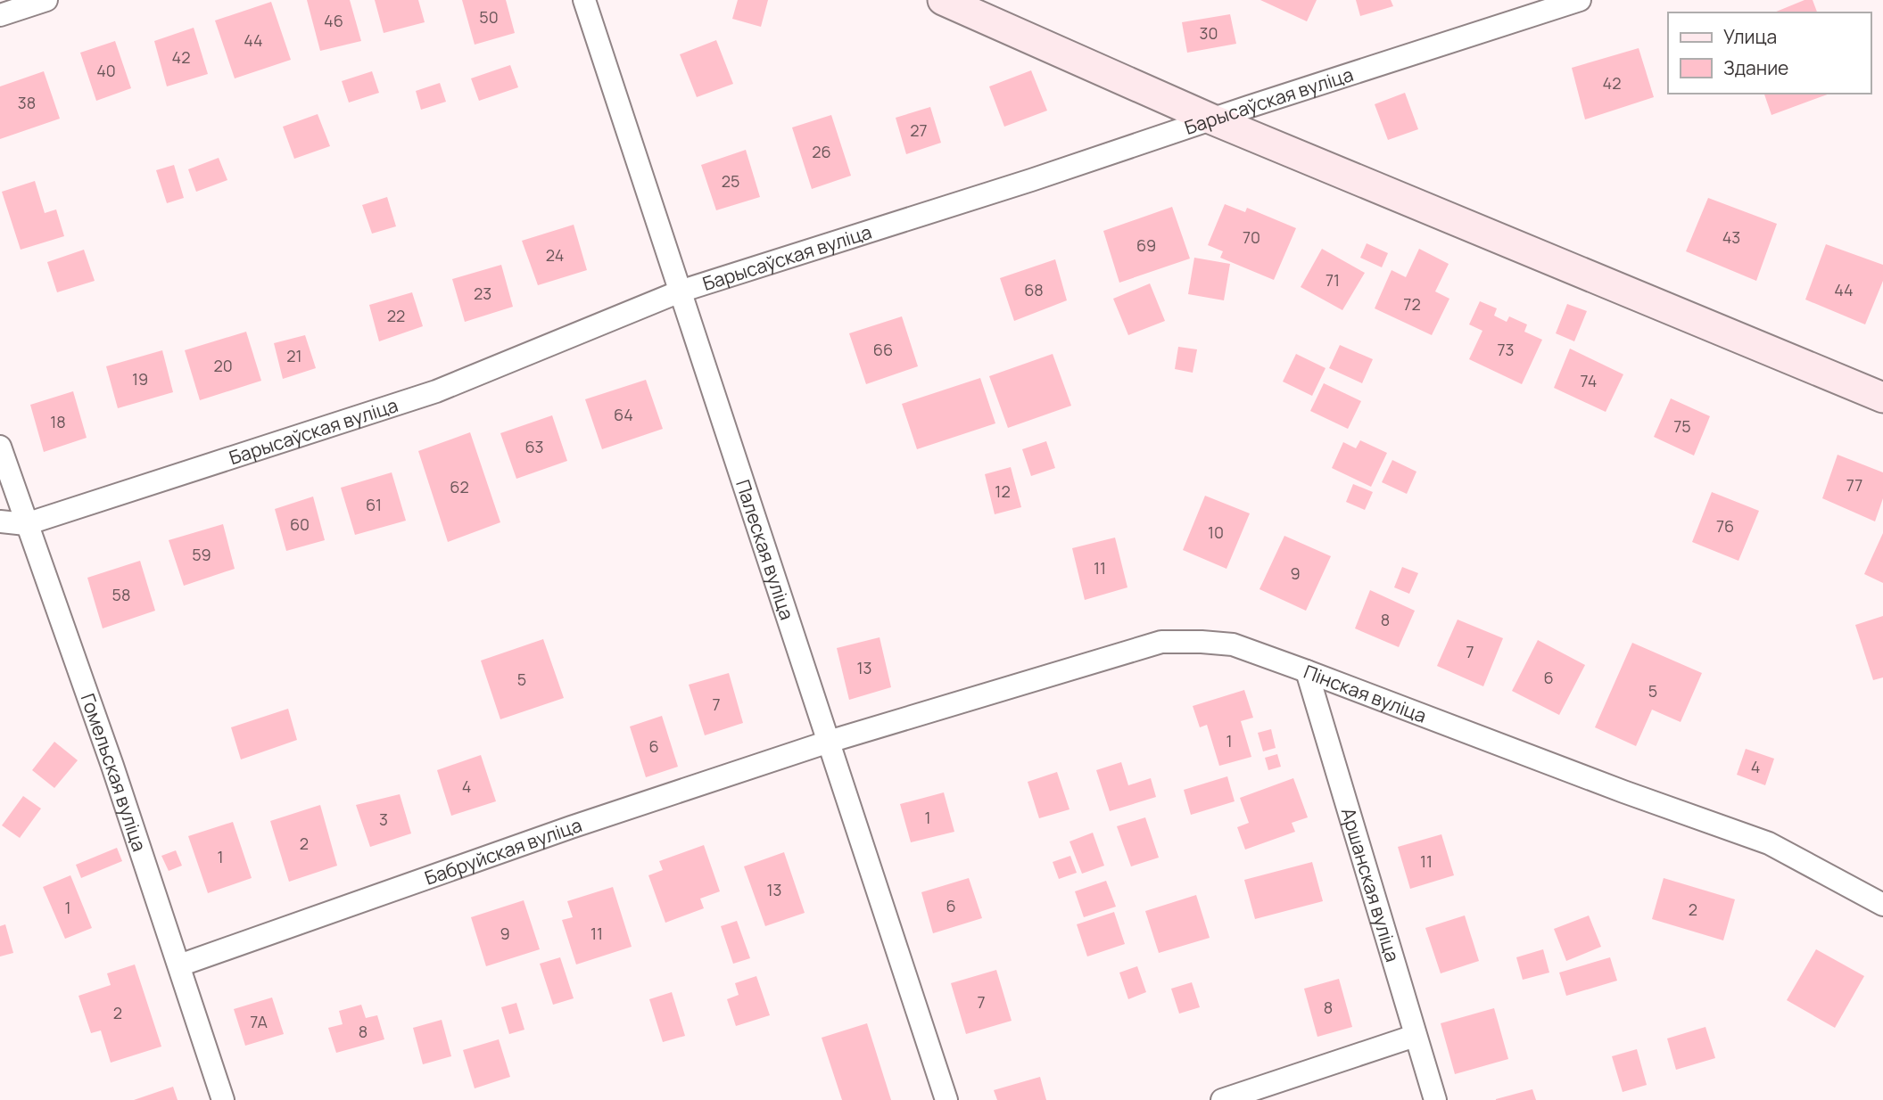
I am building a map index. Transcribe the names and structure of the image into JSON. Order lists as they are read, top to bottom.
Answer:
{
  "streets": {
    "street": [
      "Барысаўская вуліца",
      "Палеская вуліца",
      "Пінская вуліца",
      "Гомельская вуліца",
      "Бабруйская вуліца",
      "Аршанская вуліца"
    ]
  },
  "crossings": [
    ["Барысаўская вуліца", "Палеская вуліца"],
    ["Барысаўская вуліца", "Гомельская вуліца"],
    ["Палеская вуліца", "Пінская вуліца"],
    ["Палеская вуліца", "Бабруйская вуліца"],
    ["Пінская вуліца", "Бабруйская вуліца"],
    ["Пінская вуліца", "Аршанская вуліца"],
    ["Гомельская вуліца", "Бабруйская вуліца"]
  ],
  "house_numbers": [
    "50",
    "46",
    "30",
    "44",
    "42",
    "40",
    "42",
    "38",
    "27",
    "26",
    "25",
    "70",
    "43",
    "69",
    "24",
    "71",
    "68",
    "44",
    "23",
    "72",
    "22",
    "66",
    "73",
    "21",
    "20",
    "19",
    "74",
    "64",
    "18",
    "75",
    "63",
    "77",
    "62",
    "12",
    "61",
    "60",
    "76",
    "10",
    "59",
    "11",
    "9",
    "58",
    "8",
    "7",
    "13",
    "6",
    "5",
    "5",
    "7",
    "1",
    "6",
    "4",
    "4",
    "1",
    "3",
    "2",
    "1",
    "11",
    "13",
    "6",
    "1",
    "2",
    "9",
    "11",
    "7",
    "8",
    "2",
    "7А",
    "8"
  ],
  "legend": ["Улица", "Здание"]
}
